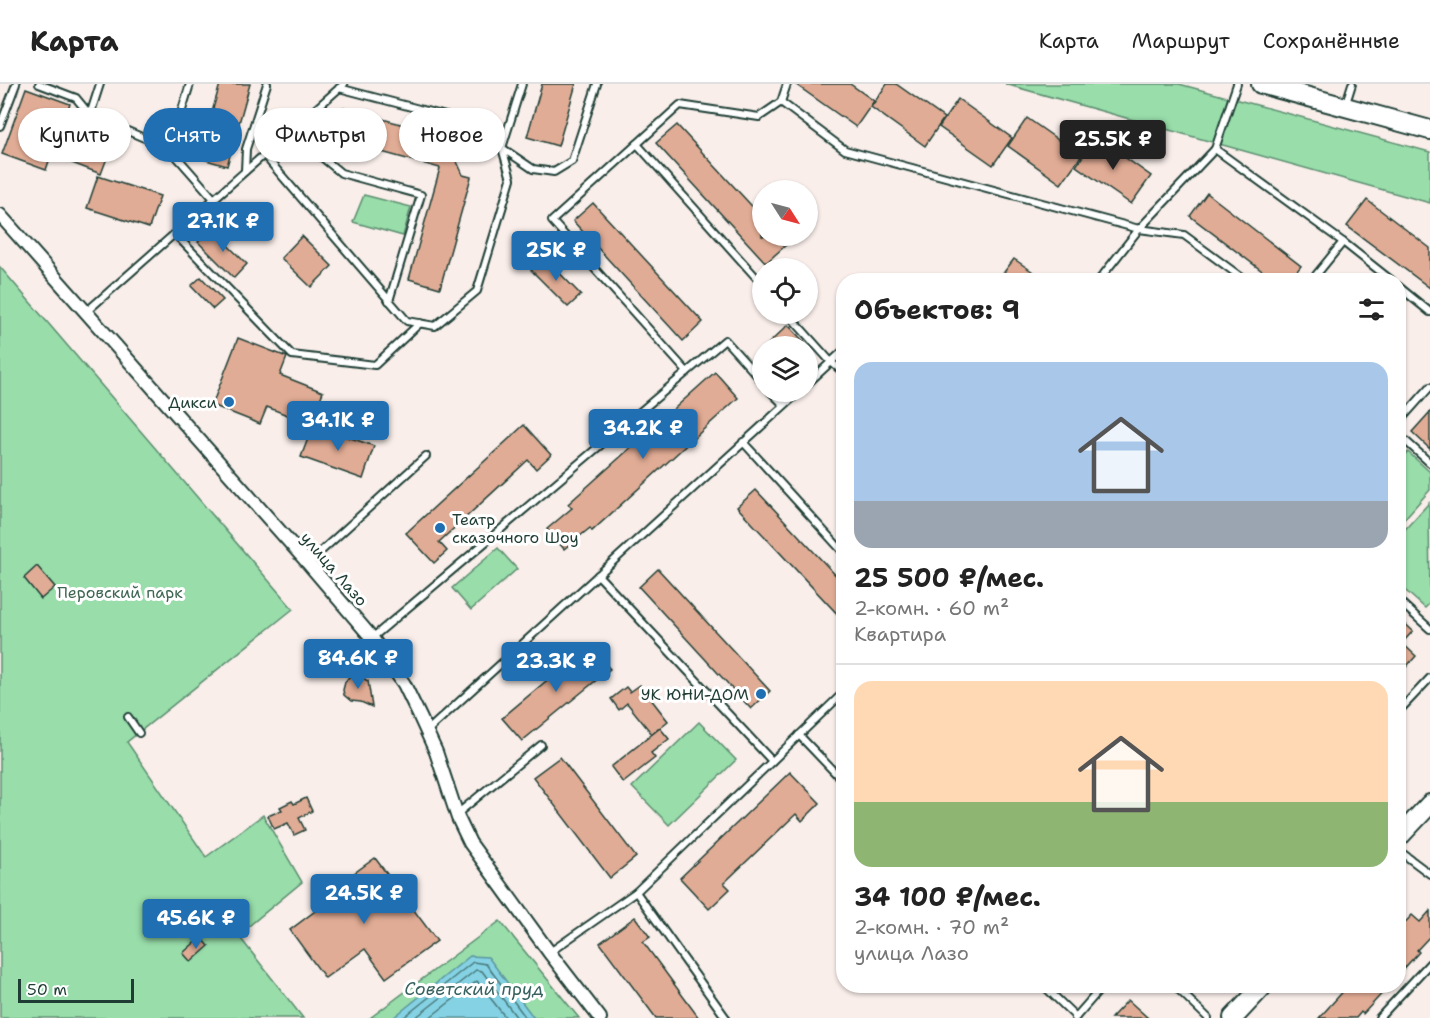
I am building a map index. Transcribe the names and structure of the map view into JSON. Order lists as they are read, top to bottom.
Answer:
{
  "streets": {
    "street": ["улица Лазо"]
  },
  "water": ["Советский пруд"],
  "parks": ["Перовский парк"],
  "places": ["Дикси", "Театр сказочного Шоу", "УК ЮНИ-ДОМ"],
  "scale_bar": "50 m",
  "north": "bottom right",
  "page": {
    "header": "Карта",
    "nav": ["Карта", "Маршрут", "Сохранённые"],
    "chip": [
      "Купить",
      "Снять",
      "Фильтры",
      "Новое"
    ],
    "price": [
      "25.5K ₽",
      "27.1K ₽",
      "25K ₽",
      "34.1K ₽",
      "34.2K ₽",
      "84.6K ₽",
      "23.3K ₽",
      "24.5K ₽",
      "45.6K ₽"
    ],
    "heading": "Объектов: 9",
    "list": [
      {
        "name": "25 500 ₽/мес.",
        "note": "2-комн. · 60 m² · Квартира"
      },
      {
        "name": "34 100 ₽/мес.",
        "note": "2-комн. · 70 m² · улица Лазо"
      }
    ],
    "scale": "50 m"
  }
}
